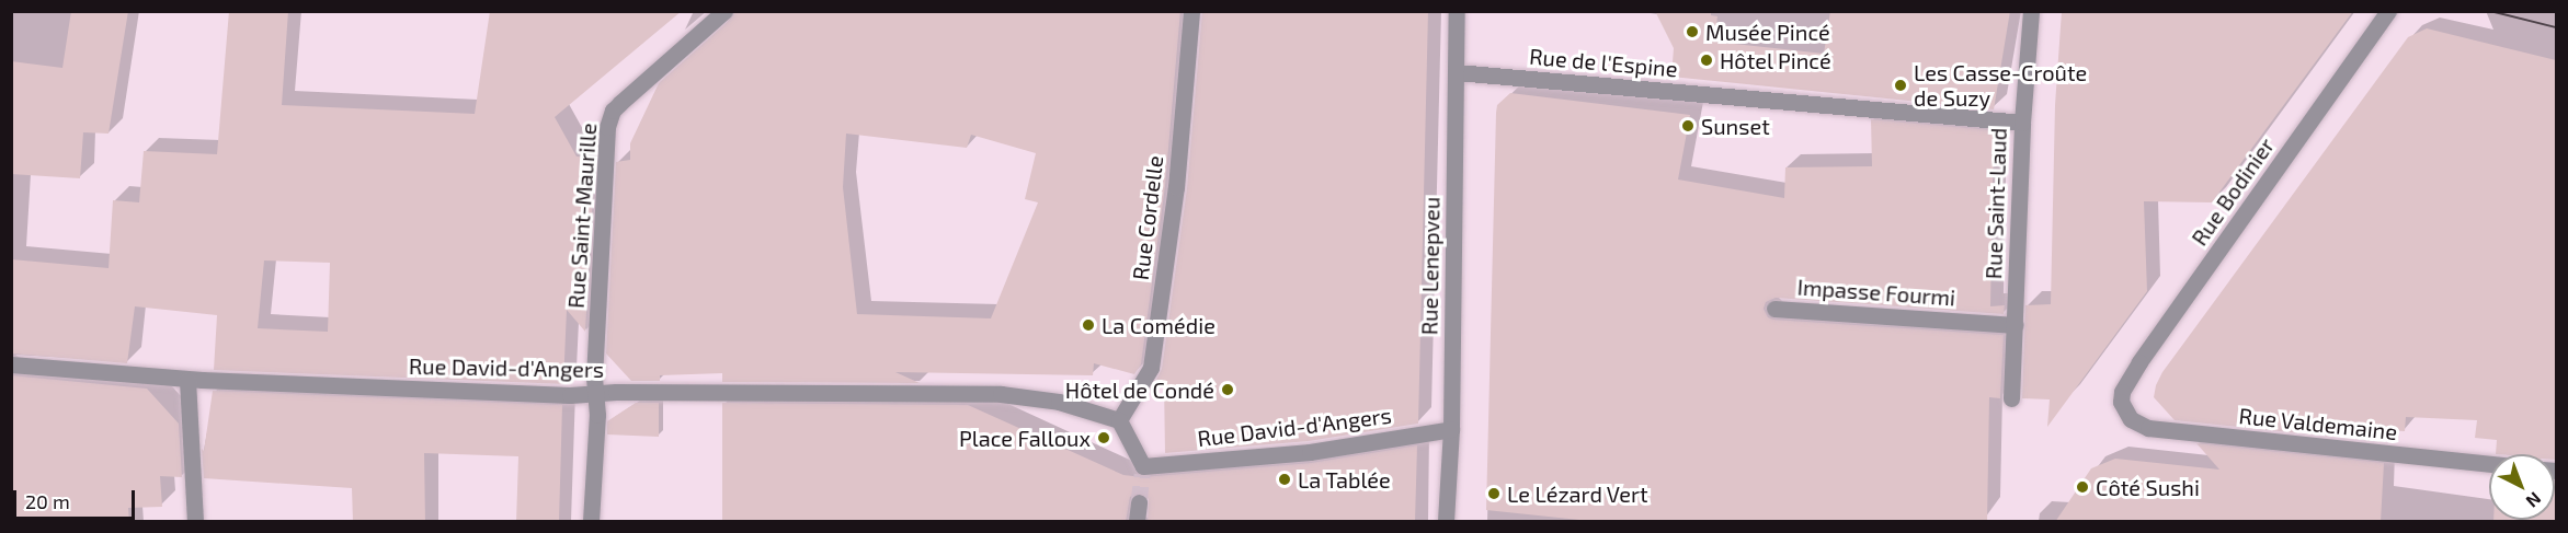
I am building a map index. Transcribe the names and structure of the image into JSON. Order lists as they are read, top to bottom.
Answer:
{
  "streets": {
    "street": [
      "Rue de l'Espine",
      "Rue Bodinier",
      "Rue Saint-Laud",
      "Rue Saint-Maurille",
      "Rue Cordelle",
      "Rue Lenepveu",
      "Impasse Fourmi",
      "Rue David-d'Angers",
      "Rue Valdemaine"
    ]
  },
  "crossings": [
    ["Rue de l'Espine", "Rue Saint-Laud"],
    ["Rue de l'Espine", "Rue Lenepveu"],
    ["Rue Bodinier", "Rue Valdemaine"],
    ["Rue Saint-Laud", "Impasse Fourmi"],
    ["Rue Saint-Maurille", "Rue David-d'Angers"],
    ["Rue Cordelle", "Rue David-d'Angers"],
    ["Rue Lenepveu", "Rue David-d'Angers"]
  ],
  "places": [
    "Musée Pincé",
    "Hôtel Pincé",
    "Les Casse-Croûte de Suzy",
    "Sunset",
    "La Comédie",
    "Hôtel de Condé",
    "Place Falloux",
    "La Tablée",
    "Côté Sushi",
    "Le Lézard Vert"
  ],
  "scale_bar": "20 m",
  "north": "bottom right"
}
